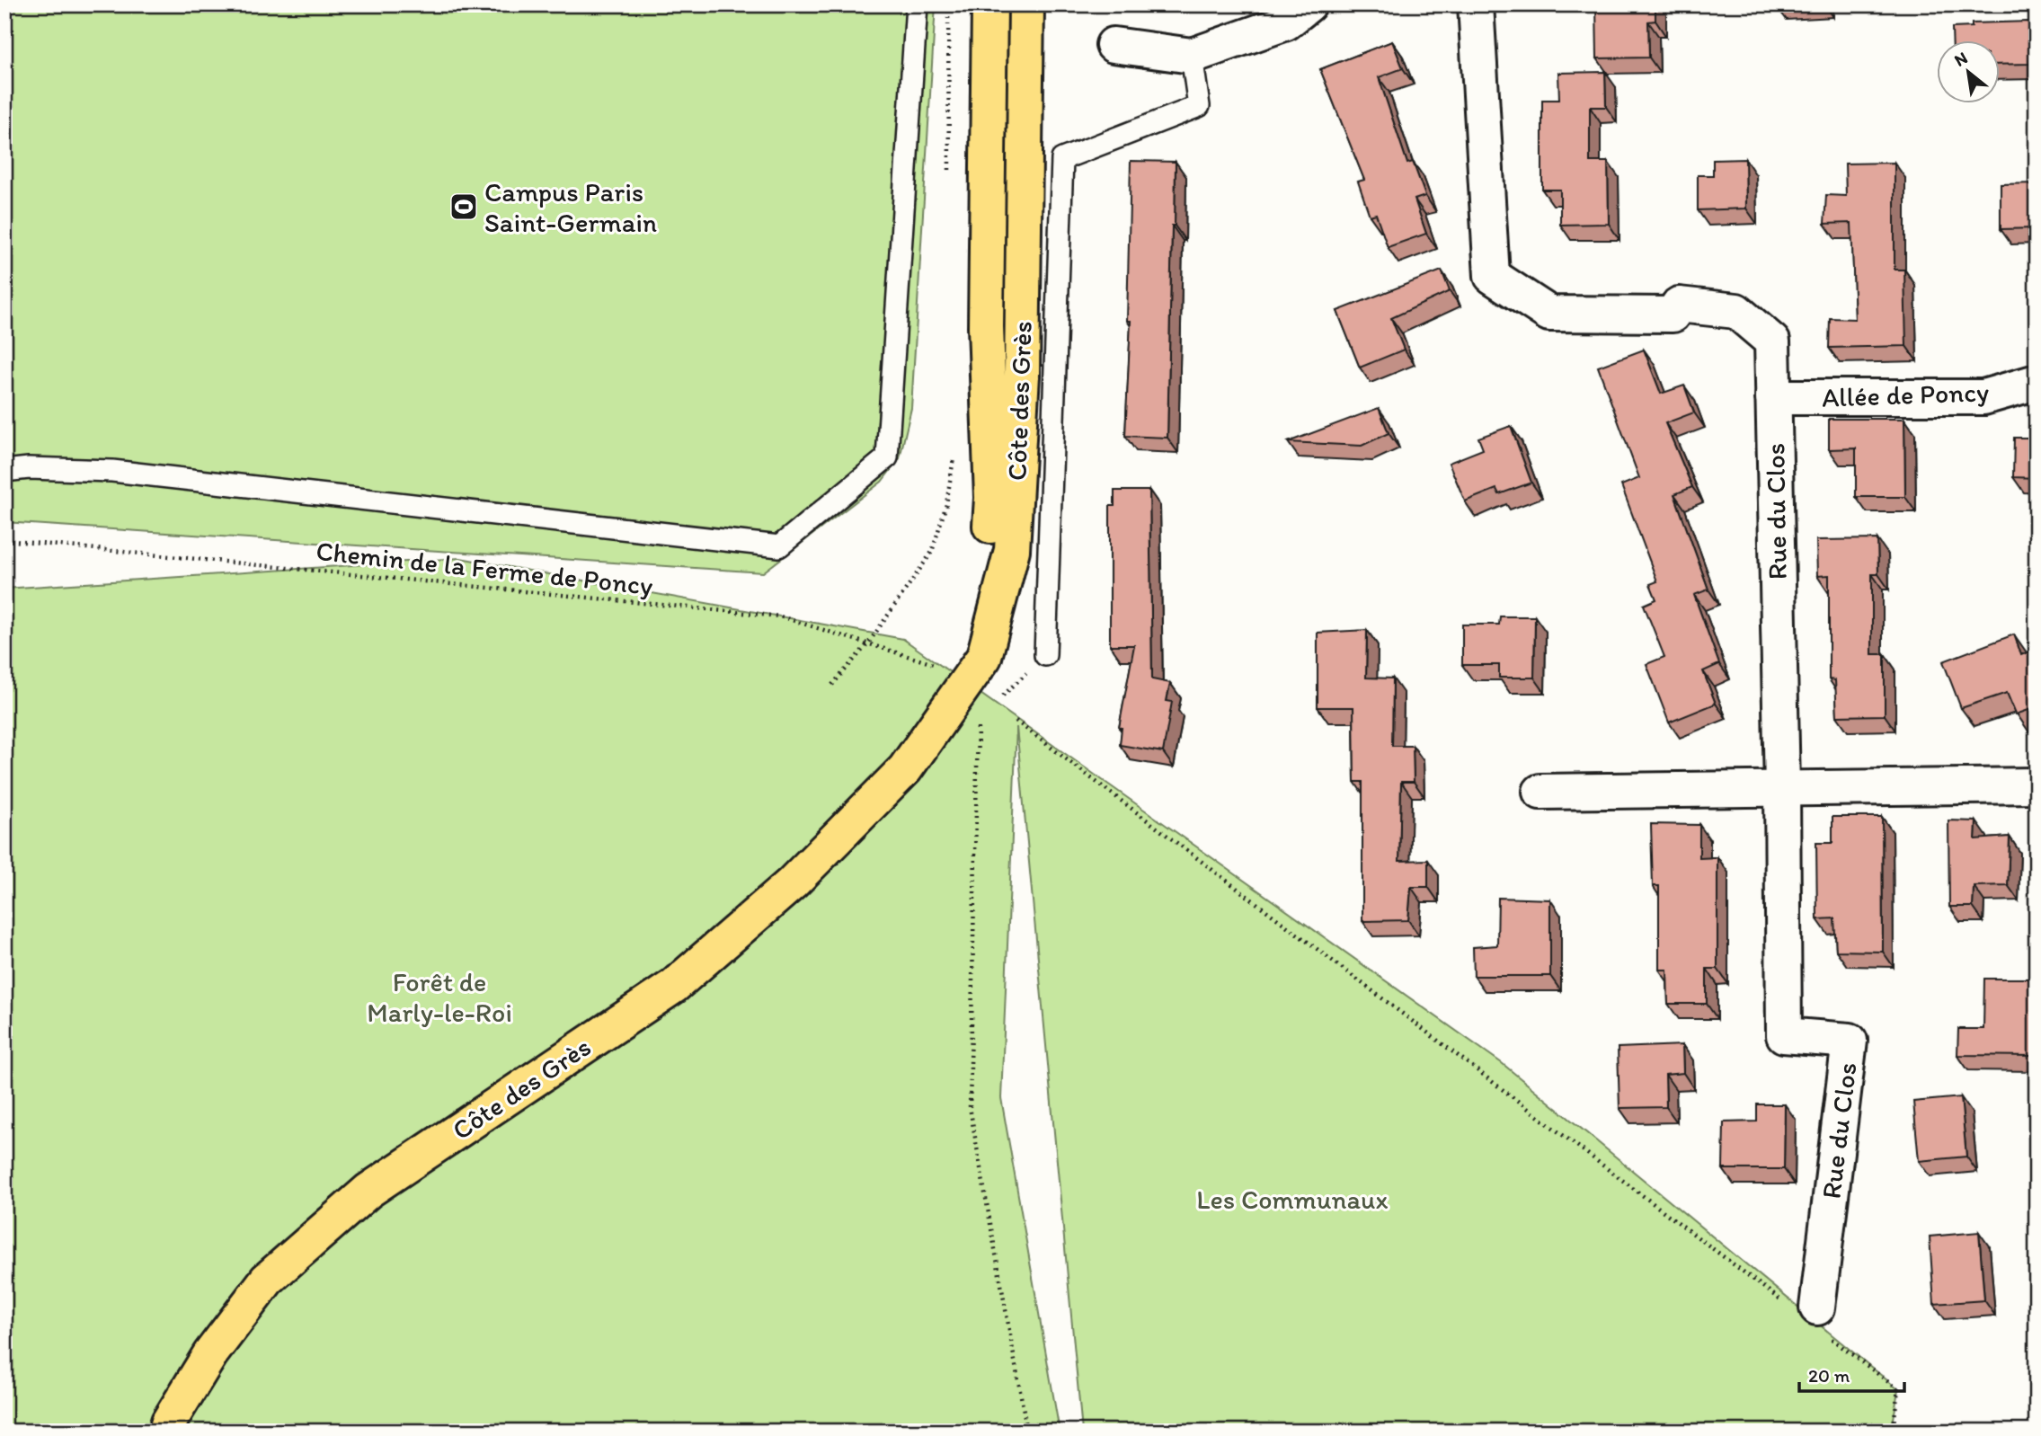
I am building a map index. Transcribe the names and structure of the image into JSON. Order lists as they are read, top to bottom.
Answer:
{
  "streets": {
    "main road": ["Côte des Grès"],
    "street": ["Allée de Poncy", "Rue du Clos"],
    "path": ["Chemin de la Ferme de Poncy"]
  },
  "crossings": [
    ["Allée de Poncy", "Rue du Clos"],
    ["Côte des Grès", "Chemin de la Ferme de Poncy"]
  ],
  "parks": ["Forêt de Marly-le-Roi", "Les Communaux"],
  "places": {
    "sports": ["Campus Paris Saint-Germain"]
  },
  "scale_bar": "20 m",
  "north": "top left"
}
